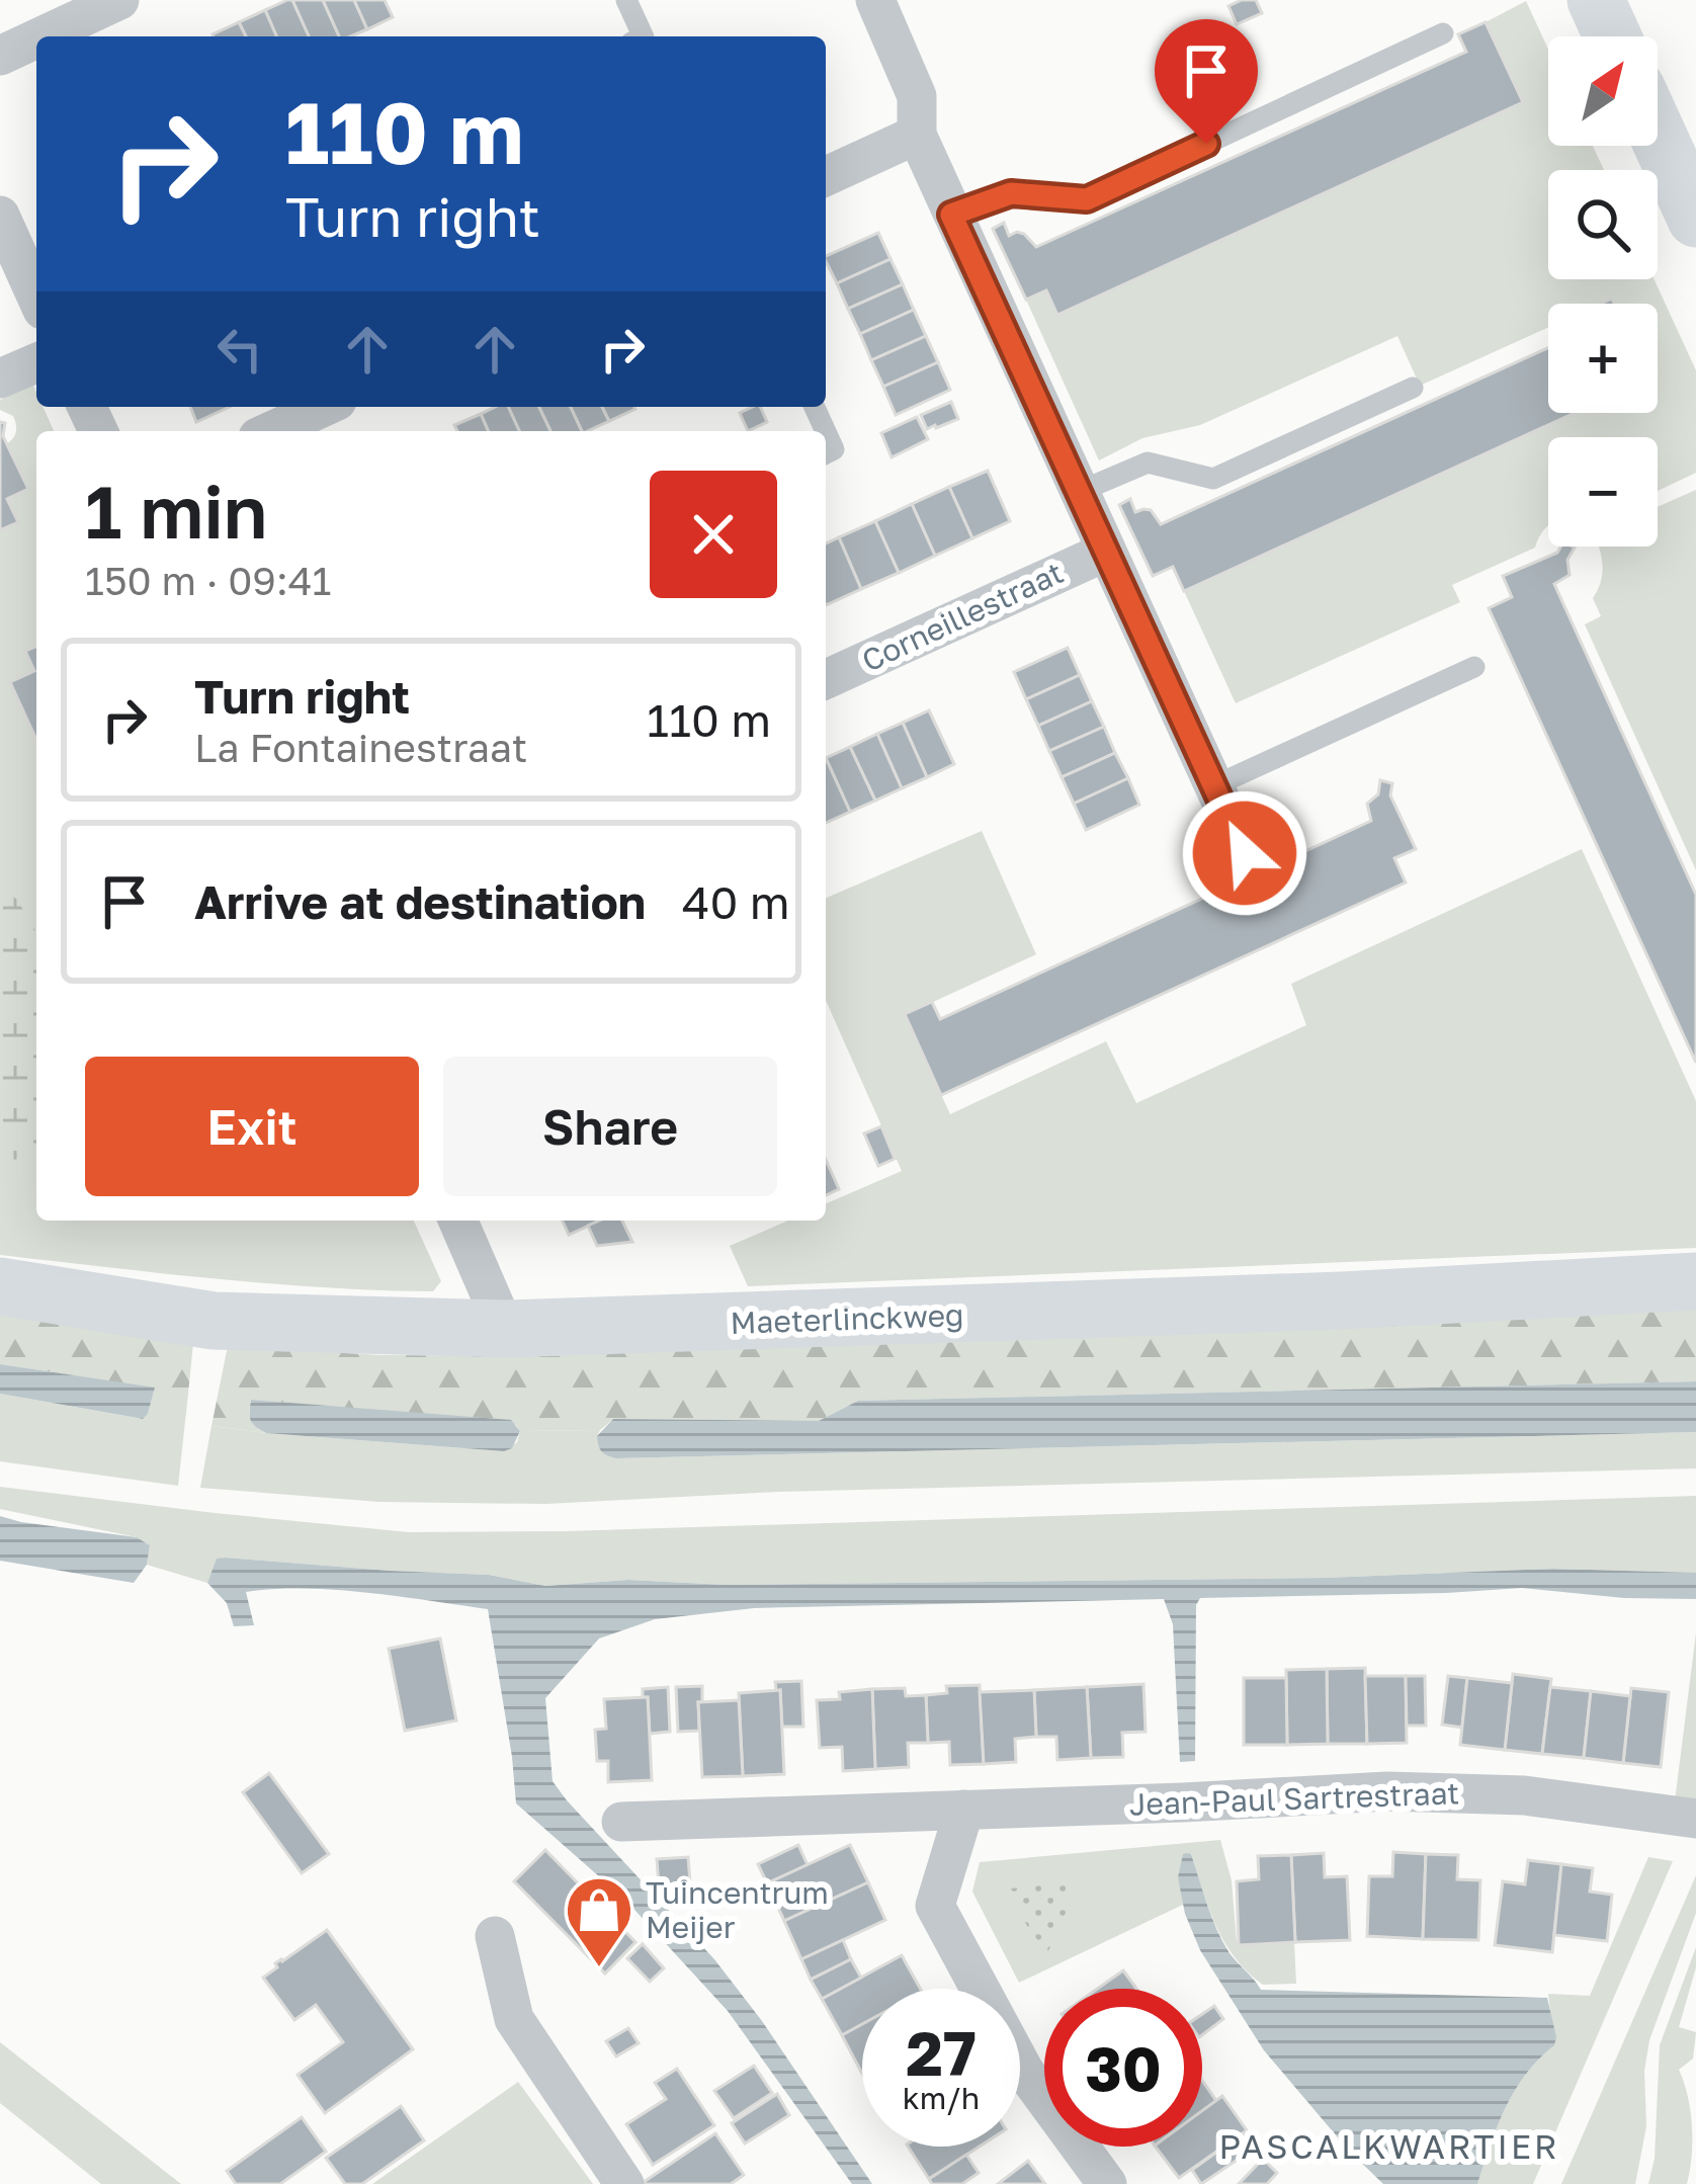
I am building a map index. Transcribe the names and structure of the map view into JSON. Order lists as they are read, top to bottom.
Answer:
{
  "streets": {
    "street": ["Corneillestraat", "Maeterlinckweg", "Jean-Paul Sartrestraat"]
  },
  "districts": ["PASCALKWARTIER"],
  "places": {
    "shop": ["Tuincentrum Meijer"]
  },
  "north": "top right",
  "page": {
    "map_buttons": ["+", "−"],
    "turn": ["110 m", "Turn right"],
    "heading": ["1 min", "150 m · 09:41"],
    "list": [
      {
        "name": "Turn right",
        "note": "La Fontainestraat",
        "value": "110 m"
      },
      {
        "name": "Arrive at destination",
        "value": "40 m"
      }
    ],
    "buttons": ["Exit", "Share"],
    "speed": "27 km/h",
    "limit": "30"
  }
}
